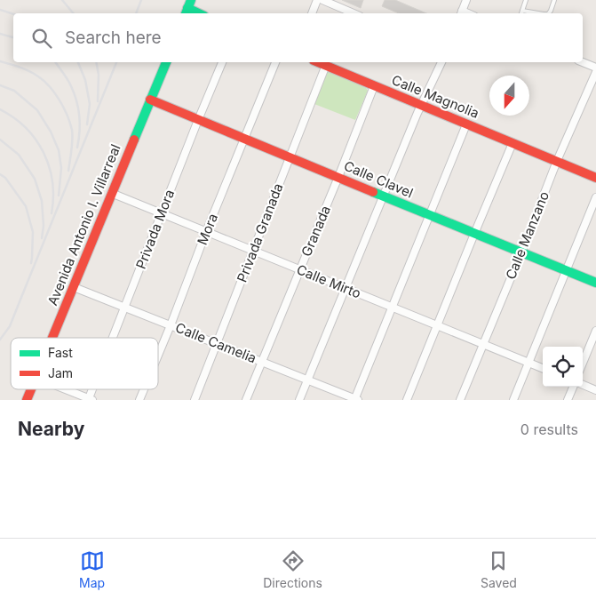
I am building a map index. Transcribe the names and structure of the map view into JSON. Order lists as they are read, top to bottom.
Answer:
{
  "streets": {
    "street": [
      "Calle Magnolia",
      "Calle Clavel",
      "Avenida Antonio I. Villarreal",
      "Privada Mora",
      "Mora",
      "Granada",
      "Privada Granada",
      "Calle Manzano",
      "Calle Mirto",
      "Calle Camelia"
    ]
  },
  "crossings": [
    ["Calle Magnolia", "Granada"],
    ["Calle Magnolia", "Privada Granada"],
    ["Calle Magnolia", "Calle Manzano"],
    ["Calle Clavel", "Avenida Antonio I. Villarreal"],
    ["Calle Clavel", "Privada Mora"],
    ["Calle Clavel", "Mora"],
    ["Calle Clavel", "Granada"],
    ["Calle Clavel", "Privada Granada"],
    ["Calle Clavel", "Calle Manzano"],
    ["Avenida Antonio I. Villarreal", "Calle Mirto"],
    ["Avenida Antonio I. Villarreal", "Calle Camelia"],
    ["Privada Mora", "Calle Mirto"],
    ["Privada Mora", "Calle Camelia"],
    ["Mora", "Calle Mirto"],
    ["Mora", "Calle Camelia"],
    ["Granada", "Calle Mirto"],
    ["Granada", "Calle Camelia"],
    ["Privada Granada", "Calle Mirto"],
    ["Privada Granada", "Calle Camelia"],
    ["Calle Manzano", "Calle Mirto"]
  ],
  "legend": ["Fast", "Jam"],
  "north": "bottom",
  "page": {
    "search": "Search here",
    "heading": ["Nearby", "0 results"],
    "nav": ["Map", "Directions", "Saved"]
  }
}
